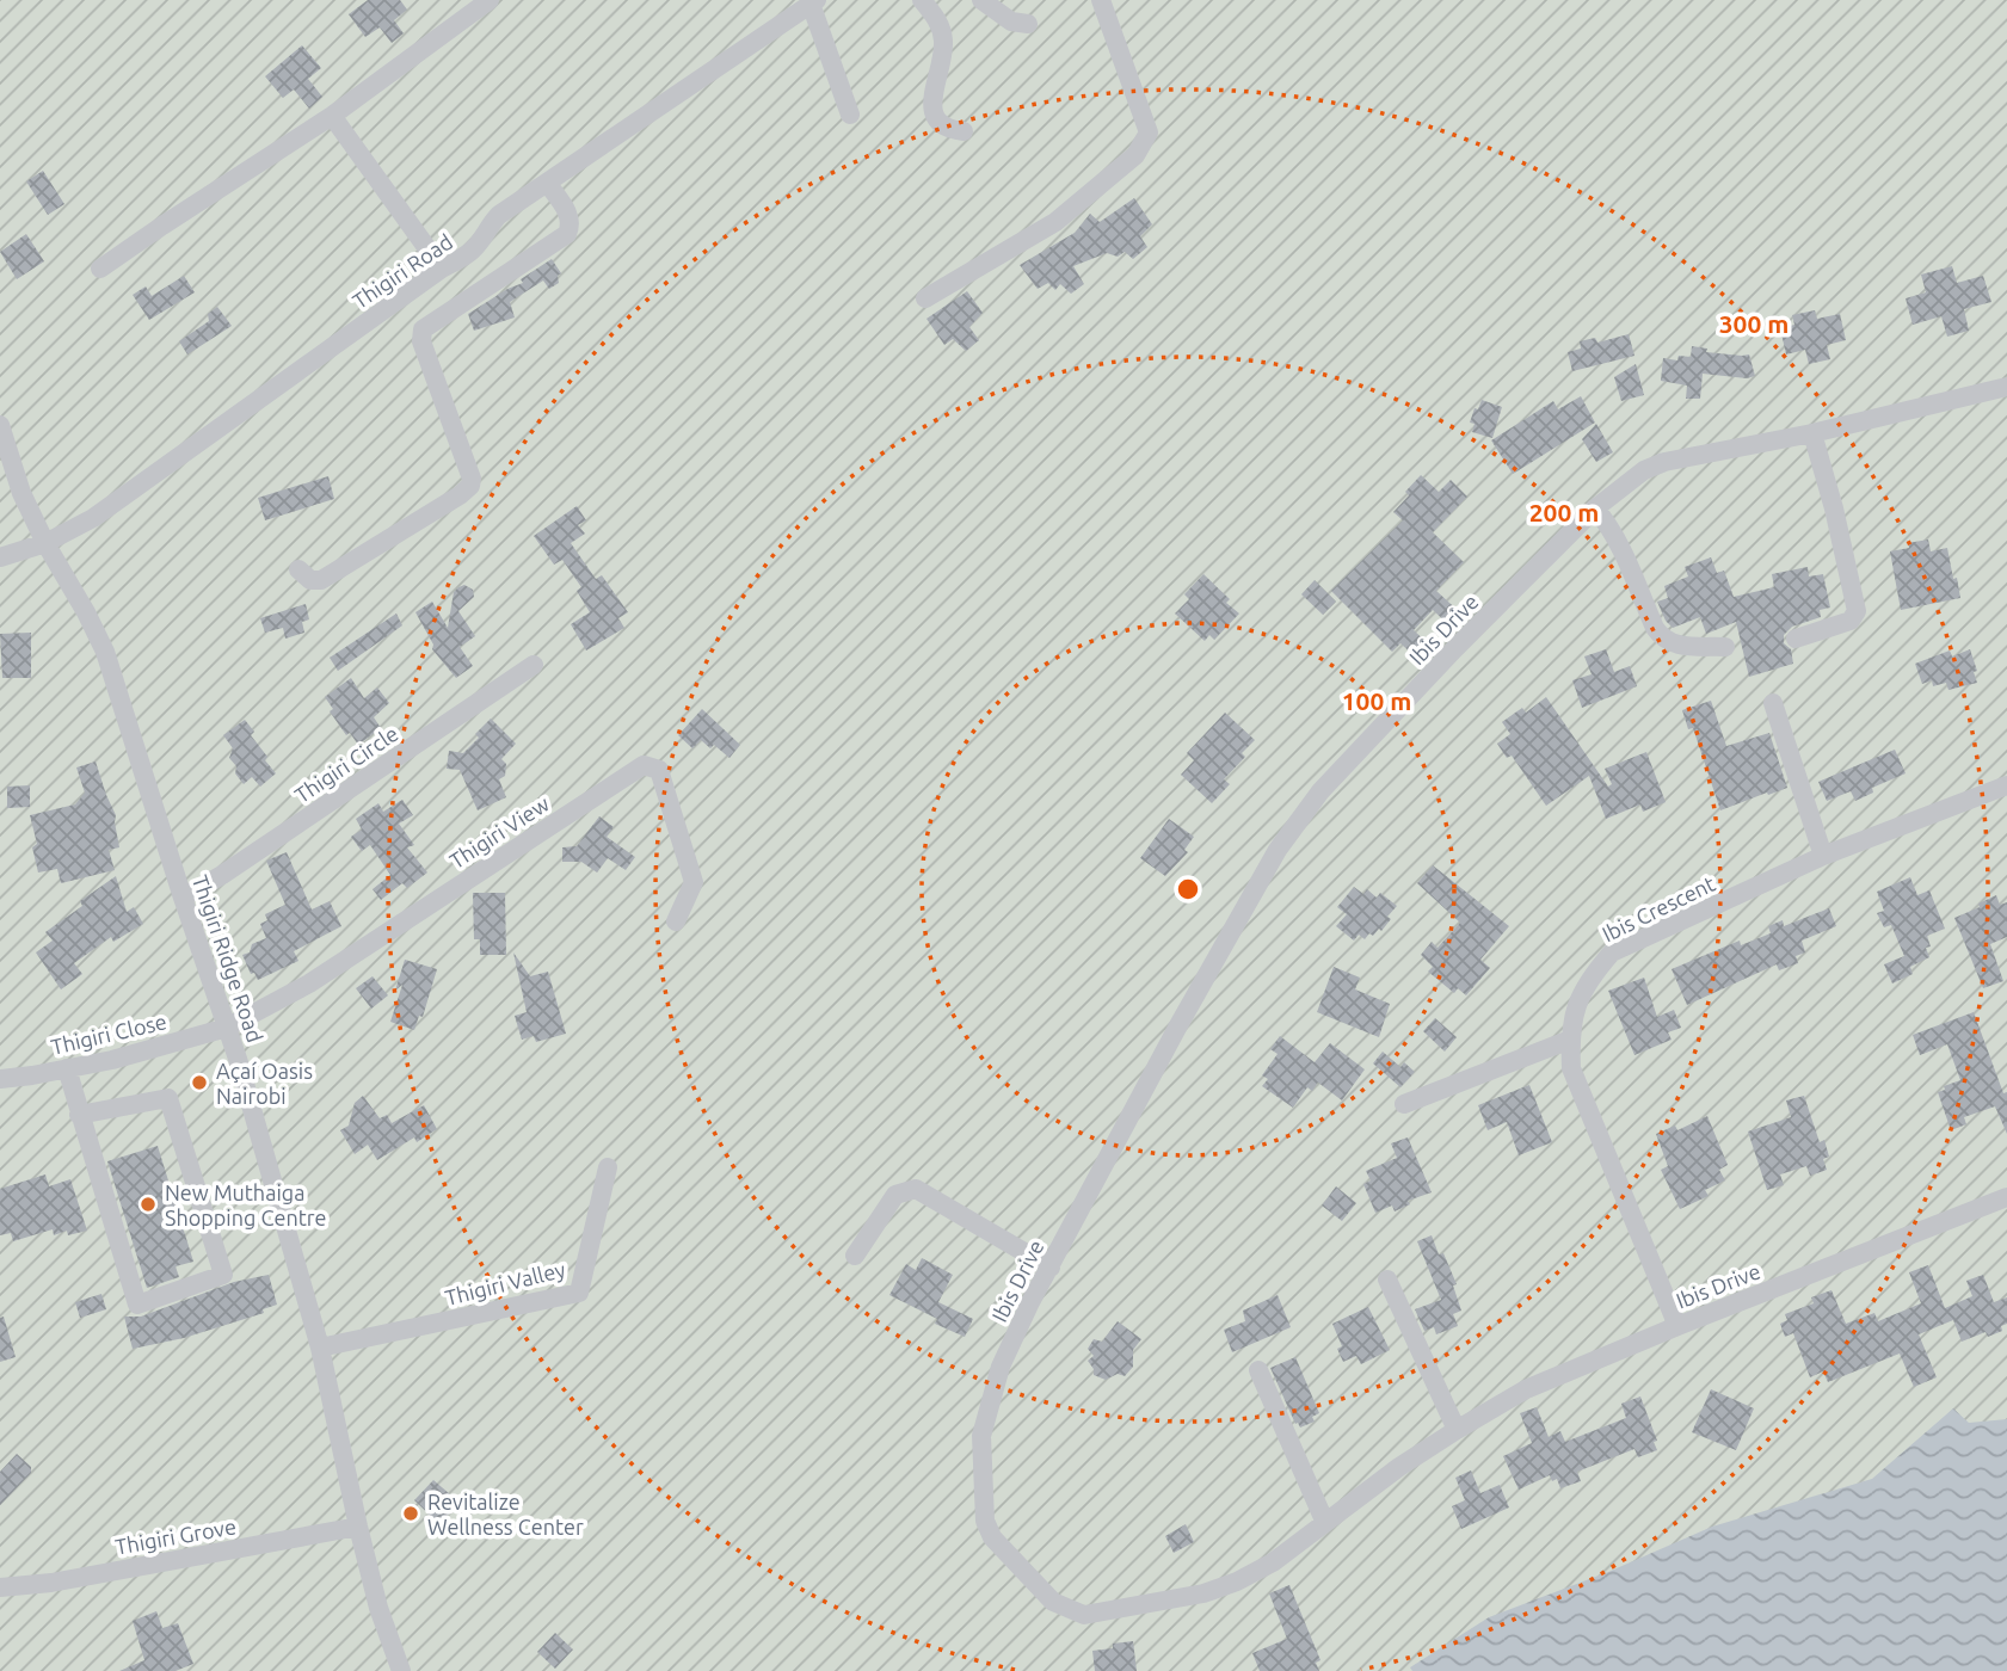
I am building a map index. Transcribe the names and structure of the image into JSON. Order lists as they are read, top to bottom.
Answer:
{
  "streets": {
    "street": [
      "Thigiri Road",
      "Ibis Drive",
      "Thigiri Circle",
      "Thigiri View",
      "Ibis Crescent",
      "Thigiri Ridge Road",
      "Thigiri Close",
      "Thigiri Valley",
      "Thigiri Grove"
    ]
  },
  "crossings": [
    ["Thigiri Road", "Thigiri Ridge Road"],
    ["Ibis Drive", "Ibis Crescent"],
    ["Thigiri Circle", "Thigiri Ridge Road"],
    ["Thigiri View", "Thigiri Ridge Road"],
    ["Thigiri View", "Thigiri Close"],
    ["Thigiri Ridge Road", "Thigiri Close"],
    ["Thigiri Ridge Road", "Thigiri Valley"],
    ["Thigiri Ridge Road", "Thigiri Grove"]
  ],
  "places": ["Açaí Oasis Nairobi", "New Muthaiga Shopping Centre", "Revitalize Wellness Center"],
  "rings": ["300 m", "200 m", "100 m"]
}
